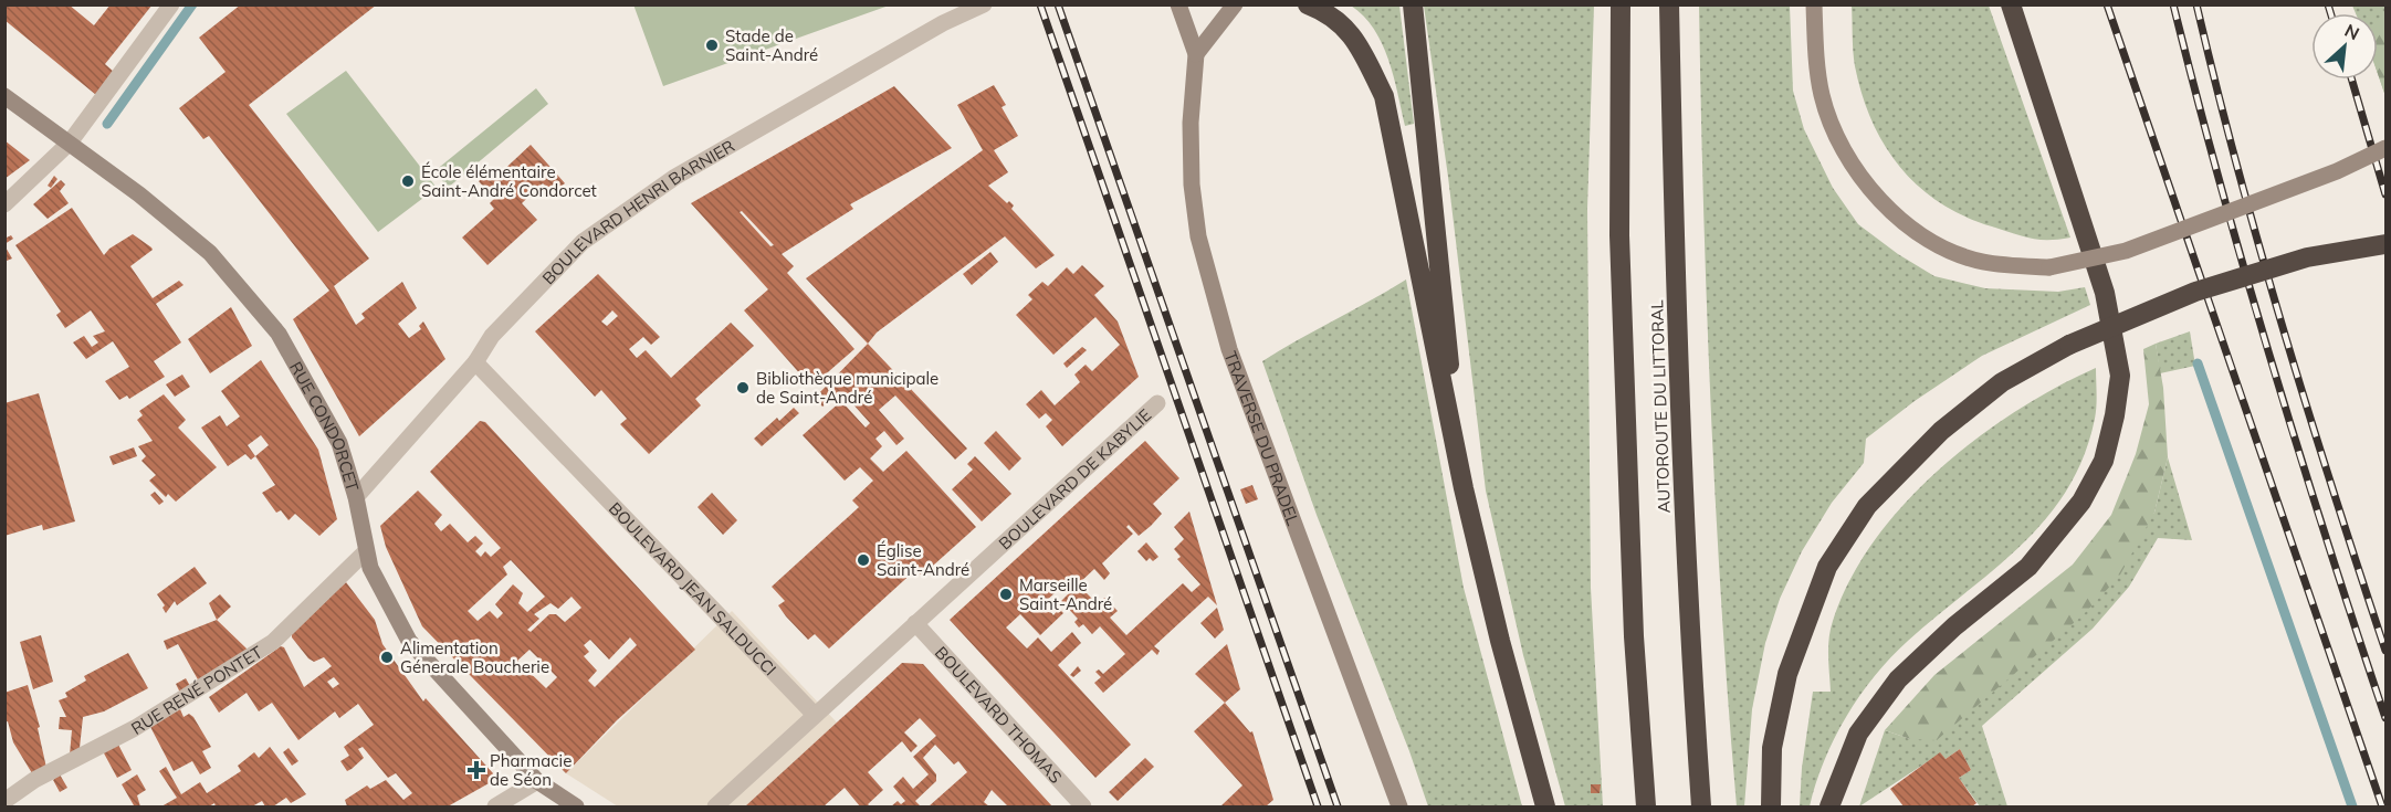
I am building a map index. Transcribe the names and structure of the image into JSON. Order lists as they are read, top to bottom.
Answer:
{
  "streets": {
    "highway": ["AUTOROUTE DU LITTORAL"],
    "main road": ["RUE CONDORCET", "TRAVERSE DU PRADEL"],
    "street": [
      "BOULEVARD HENRI BARNIER",
      "BOULEVARD DE KABYLIE",
      "BOULEVARD JEAN SALDUCCI",
      "RUE RENÉ PONTET",
      "BOULEVARD THOMAS"
    ]
  },
  "crossings": [
    ["BOULEVARD HENRI BARNIER", "RUE CONDORCET"],
    ["BOULEVARD HENRI BARNIER", "BOULEVARD JEAN SALDUCCI"],
    ["RUE CONDORCET", "RUE RENÉ PONTET"],
    ["BOULEVARD DE KABYLIE", "BOULEVARD JEAN SALDUCCI"],
    ["BOULEVARD DE KABYLIE", "BOULEVARD THOMAS"]
  ],
  "places": {
    "other": [
      "Stade de Saint-André",
      "École élémentaire Saint-André Condorcet",
      "Bibliothèque municipale de Saint-André",
      "Église Saint-André",
      "Marseille Saint-André",
      "Alimentation Génerale Boucherie"
    ],
    "health": ["Pharmacie de Séon"]
  },
  "north": "top right"
}
